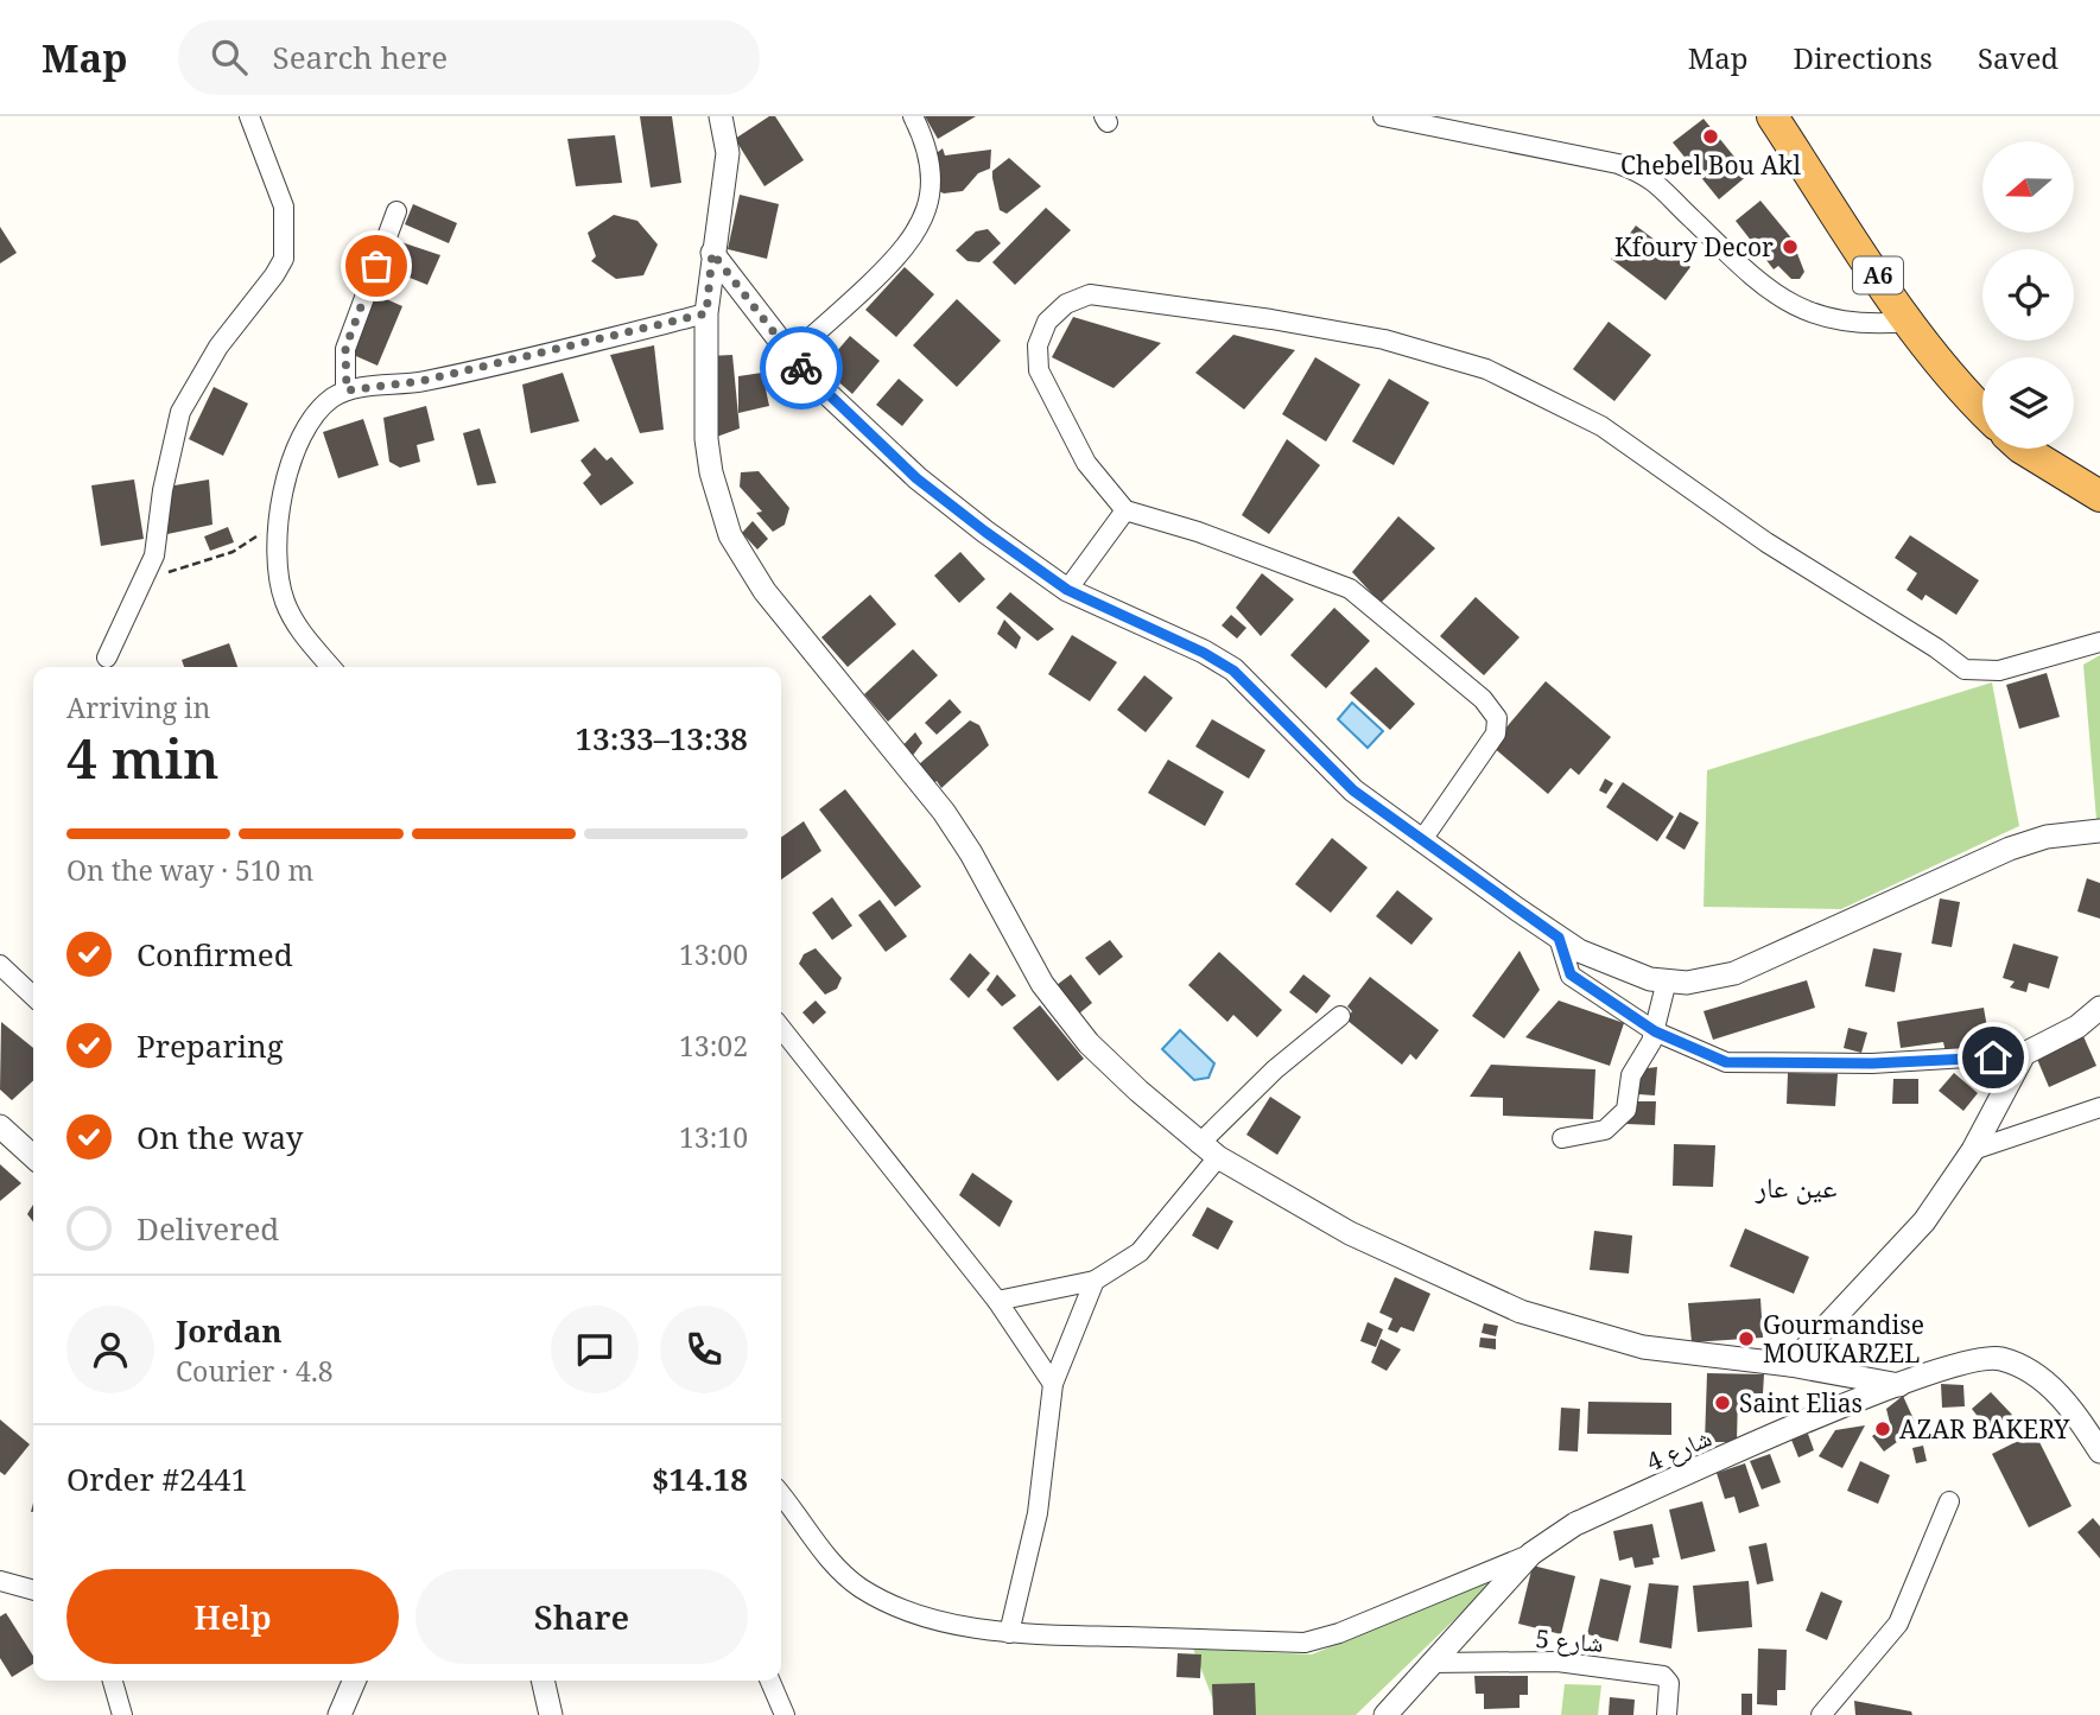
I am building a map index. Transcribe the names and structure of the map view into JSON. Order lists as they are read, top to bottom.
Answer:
{
  "streets": {
    "highway": ["A6"],
    "street": ["شارع 4", "شارع 5"]
  },
  "crossings": [
    ["شارع 4", "شارع 5"]
  ],
  "districts": ["عين عار"],
  "places": [
    "Chebel Bou Akl",
    "Kfoury Decor",
    "Gourmandise MOUKARZEL",
    "Saint Elias",
    "AZAR BAKERY"
  ],
  "north": "left",
  "page": {
    "header": "Map",
    "search": "Search here",
    "nav": ["Map", "Directions", "Saved"],
    "heading": ["4 min", "Arriving in", "13:33–13:38"],
    "panel": [
      "Jordan",
      "Courier · 4.8",
      "Order #2441",
      "$14.18"
    ],
    "bar": "On the way · 510 m",
    "list": [
      ["Confirmed", "13:00"],
      ["Preparing", "13:02"],
      ["On the way", "13:10"],
      "Delivered"
    ],
    "buttons": ["Help", "Share"]
  }
}
